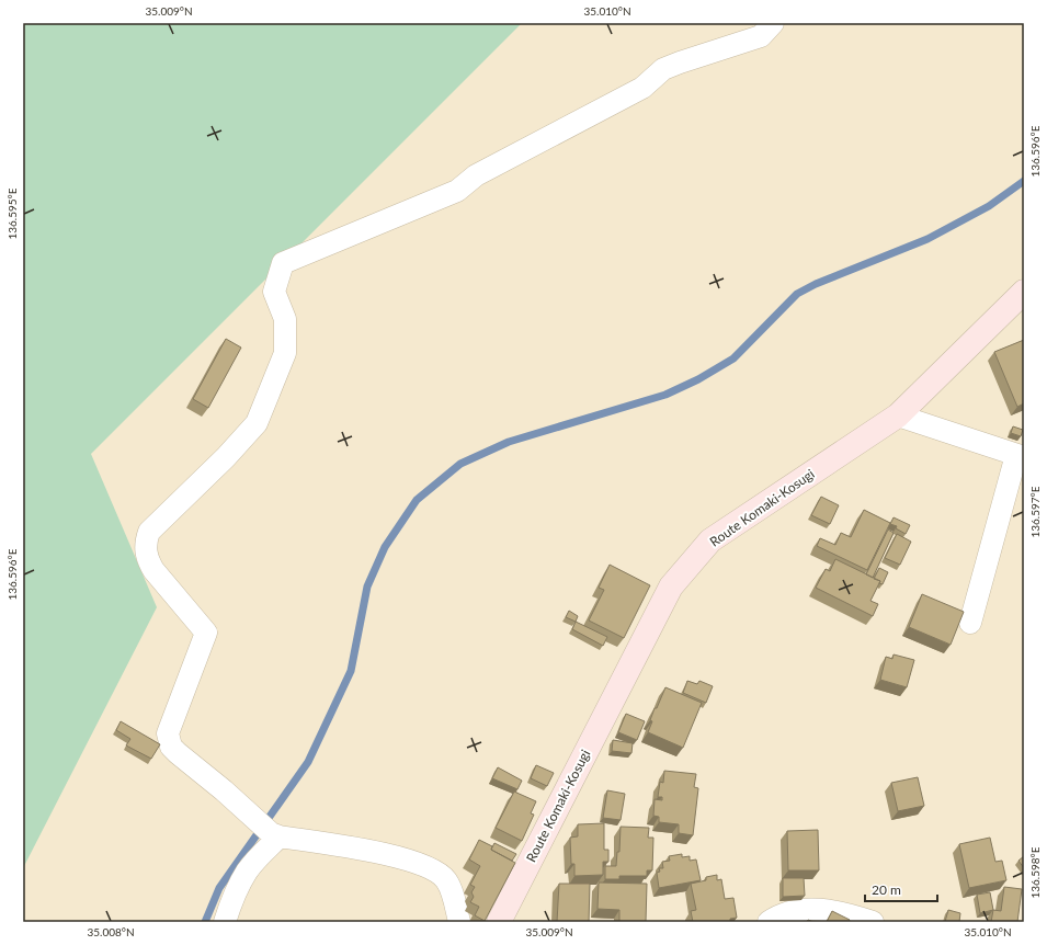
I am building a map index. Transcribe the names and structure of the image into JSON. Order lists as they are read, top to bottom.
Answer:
{
  "streets": {
    "main road": ["Route Komaki-Kosugi"]
  },
  "scale_bar": "20 m",
  "coordinates": [
    "35.009°N",
    "35.010°N",
    "136.596°E",
    "136.595°E",
    "136.597°E",
    "136.598°E",
    "35.008°N"
  ]
}
